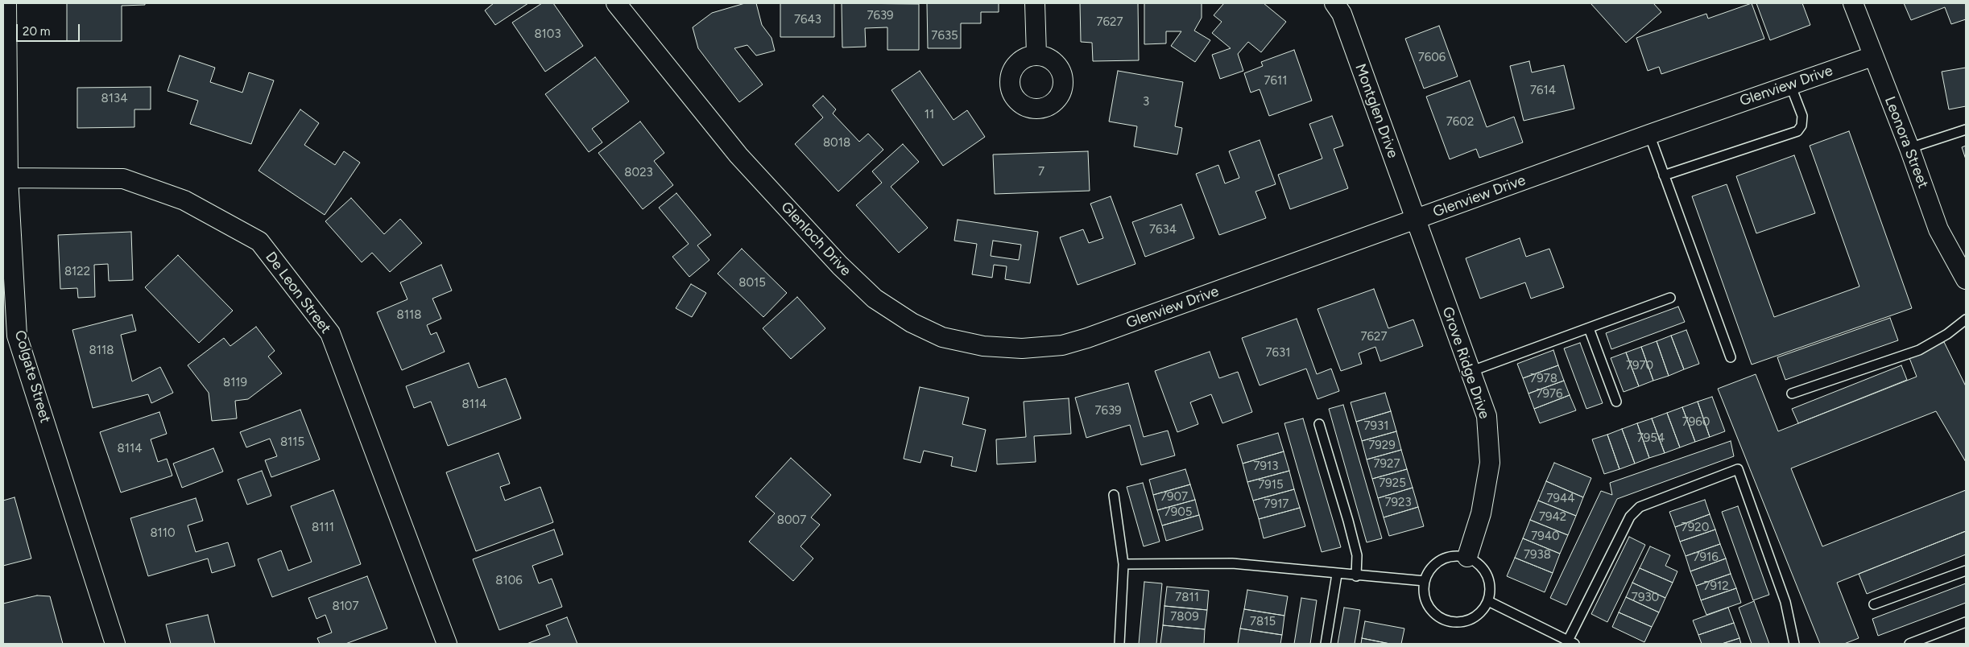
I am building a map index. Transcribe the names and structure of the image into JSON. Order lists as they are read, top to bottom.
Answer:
{
  "streets": {
    "street": [
      "Glenview Drive",
      "Montglen Drive",
      "Leonora Street",
      "Glenloch Drive",
      "De Leon Street",
      "Grove Ridge Drive",
      "Colgate Street"
    ]
  },
  "crossings": [
    ["Glenview Drive", "Montglen Drive"],
    ["Glenview Drive", "Leonora Street"],
    ["Glenview Drive", "Glenloch Drive"],
    ["Glenview Drive", "Grove Ridge Drive"],
    ["Montglen Drive", "Grove Ridge Drive"],
    ["De Leon Street", "Colgate Street"]
  ],
  "house_numbers": [
    "7639",
    "7643",
    "7627",
    "8103",
    "7635",
    "7606",
    "7611",
    "7614",
    "8134",
    "3",
    "11",
    "7602",
    "8018",
    "7",
    "8023",
    "7634",
    "8122",
    "8015",
    "8118",
    "7627",
    "8118",
    "7631",
    "7970",
    "7978",
    "8119",
    "7976",
    "8114",
    "7639",
    "7960",
    "7931",
    "7954",
    "8115",
    "7929",
    "8114",
    "7927",
    "7913",
    "7925",
    "7915",
    "7907",
    "7944",
    "7923",
    "7917",
    "7905",
    "7942",
    "8007",
    "8111",
    "7920",
    "8110",
    "7940",
    "7938",
    "7916",
    "8106",
    "7912",
    "7811",
    "7930",
    "8107",
    "7809",
    "7815"
  ],
  "scale_bar": "20 m"
}
